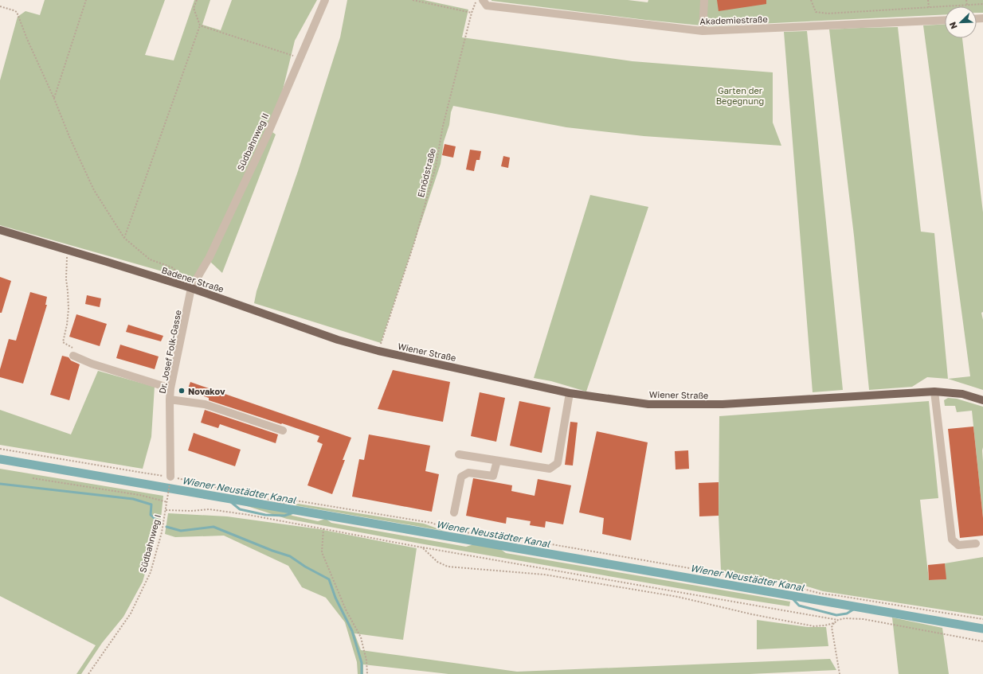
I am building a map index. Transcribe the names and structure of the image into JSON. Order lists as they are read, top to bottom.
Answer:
{
  "streets": {
    "main road": ["Badener Straße", "Wiener Straße"],
    "street": ["Akademiestraße", "Südbahnweg II", "Dr. Josef Folk-Gasse"],
    "path": ["Einödstraße", "Südbahnweg I"]
  },
  "crossings": [
    ["Akademiestraße", "Einödstraße"],
    ["Südbahnweg II", "Badener Straße"],
    ["Südbahnweg II", "Dr. Josef Folk-Gasse"],
    ["Einödstraße", "Badener Straße"],
    ["Einödstraße", "Wiener Straße"],
    ["Badener Straße", "Dr. Josef Folk-Gasse"],
    ["Badener Straße", "Wiener Straße"],
    ["Dr. Josef Folk-Gasse", "Südbahnweg I"]
  ],
  "water": ["Wiener Neustädter Kanal"],
  "parks": ["Garten der Begegnung"],
  "places": ["Novakov"],
  "north": "bottom left"
}
